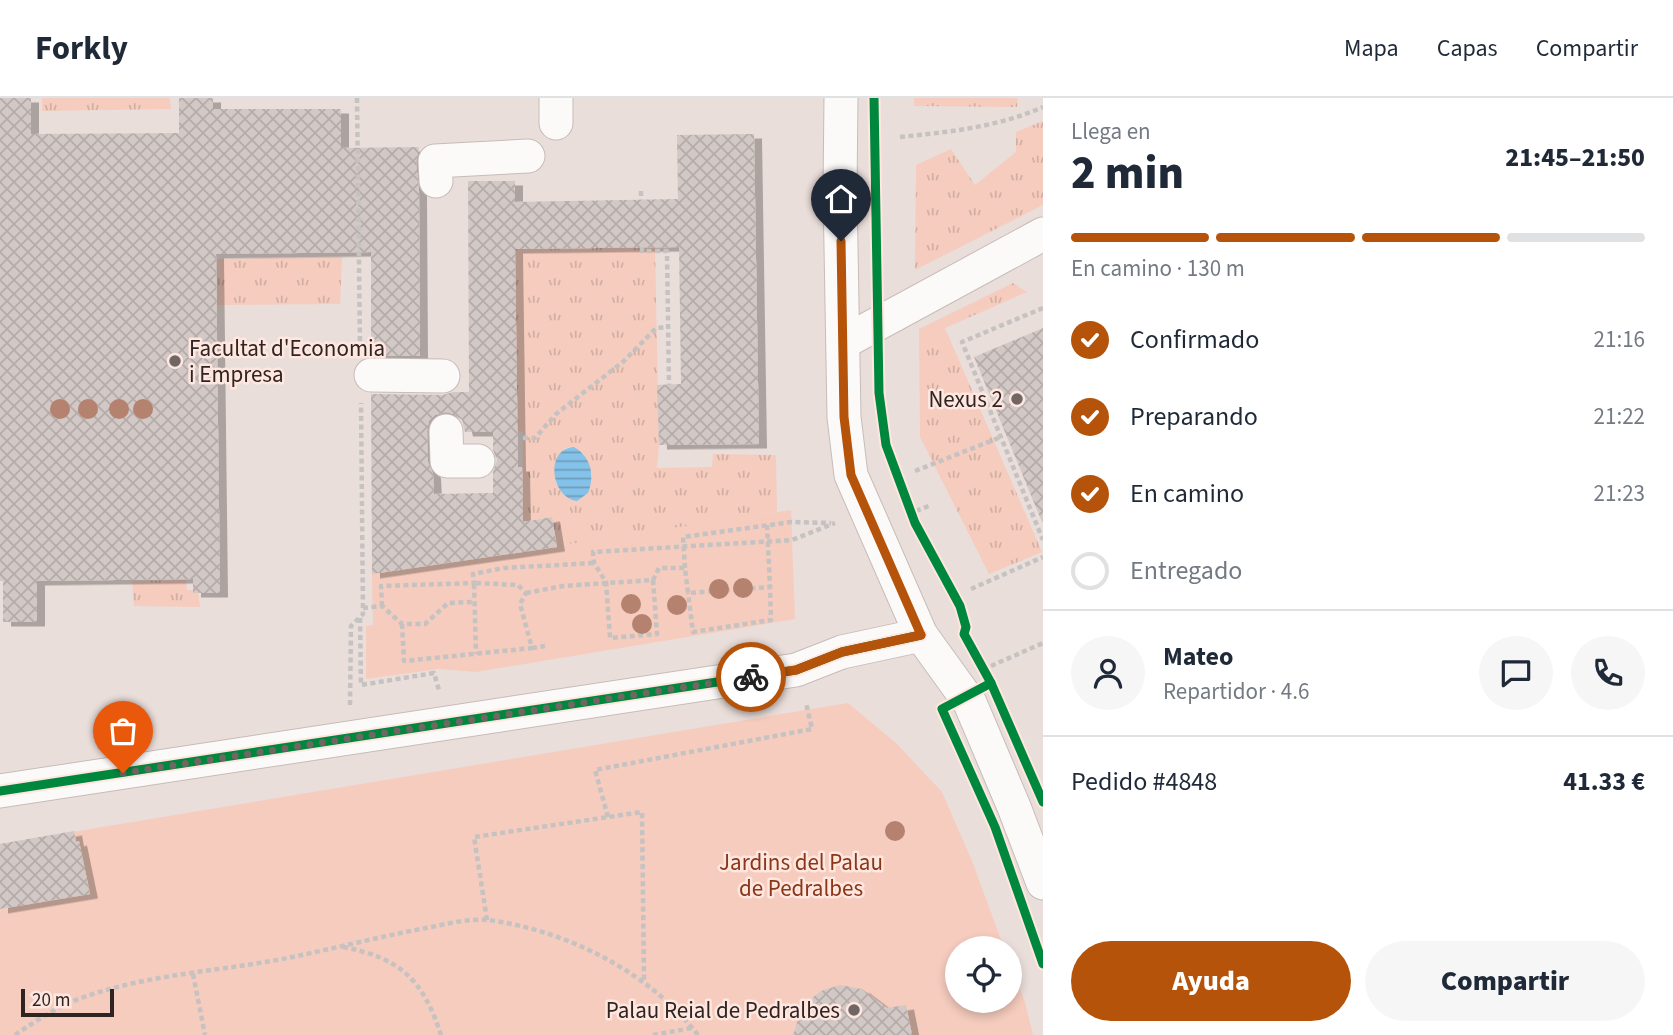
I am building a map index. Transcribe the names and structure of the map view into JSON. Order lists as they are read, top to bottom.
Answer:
{
  "parks": ["Jardins del Palau de Pedralbes"],
  "places": ["Facultat d'Economia i Empresa", "Nexus 2", "Palau Reial de Pedralbes"],
  "scale_bar": "20 m",
  "page": {
    "header": "Forkly",
    "nav": ["Mapa", "Capas", "Compartir"],
    "heading": ["2 min", "Llega en", "21:45–21:50"],
    "panel": [
      "Mateo",
      "Repartidor · 4.6",
      "Pedido #4848",
      "41.33 €"
    ],
    "bar": "En camino · 130 m",
    "list": [
      ["Confirmado", "21:16"],
      ["Preparando", "21:22"],
      ["En camino", "21:23"],
      "Entregado"
    ],
    "buttons": ["Ayuda", "Compartir"],
    "scale": "20 m"
  }
}
